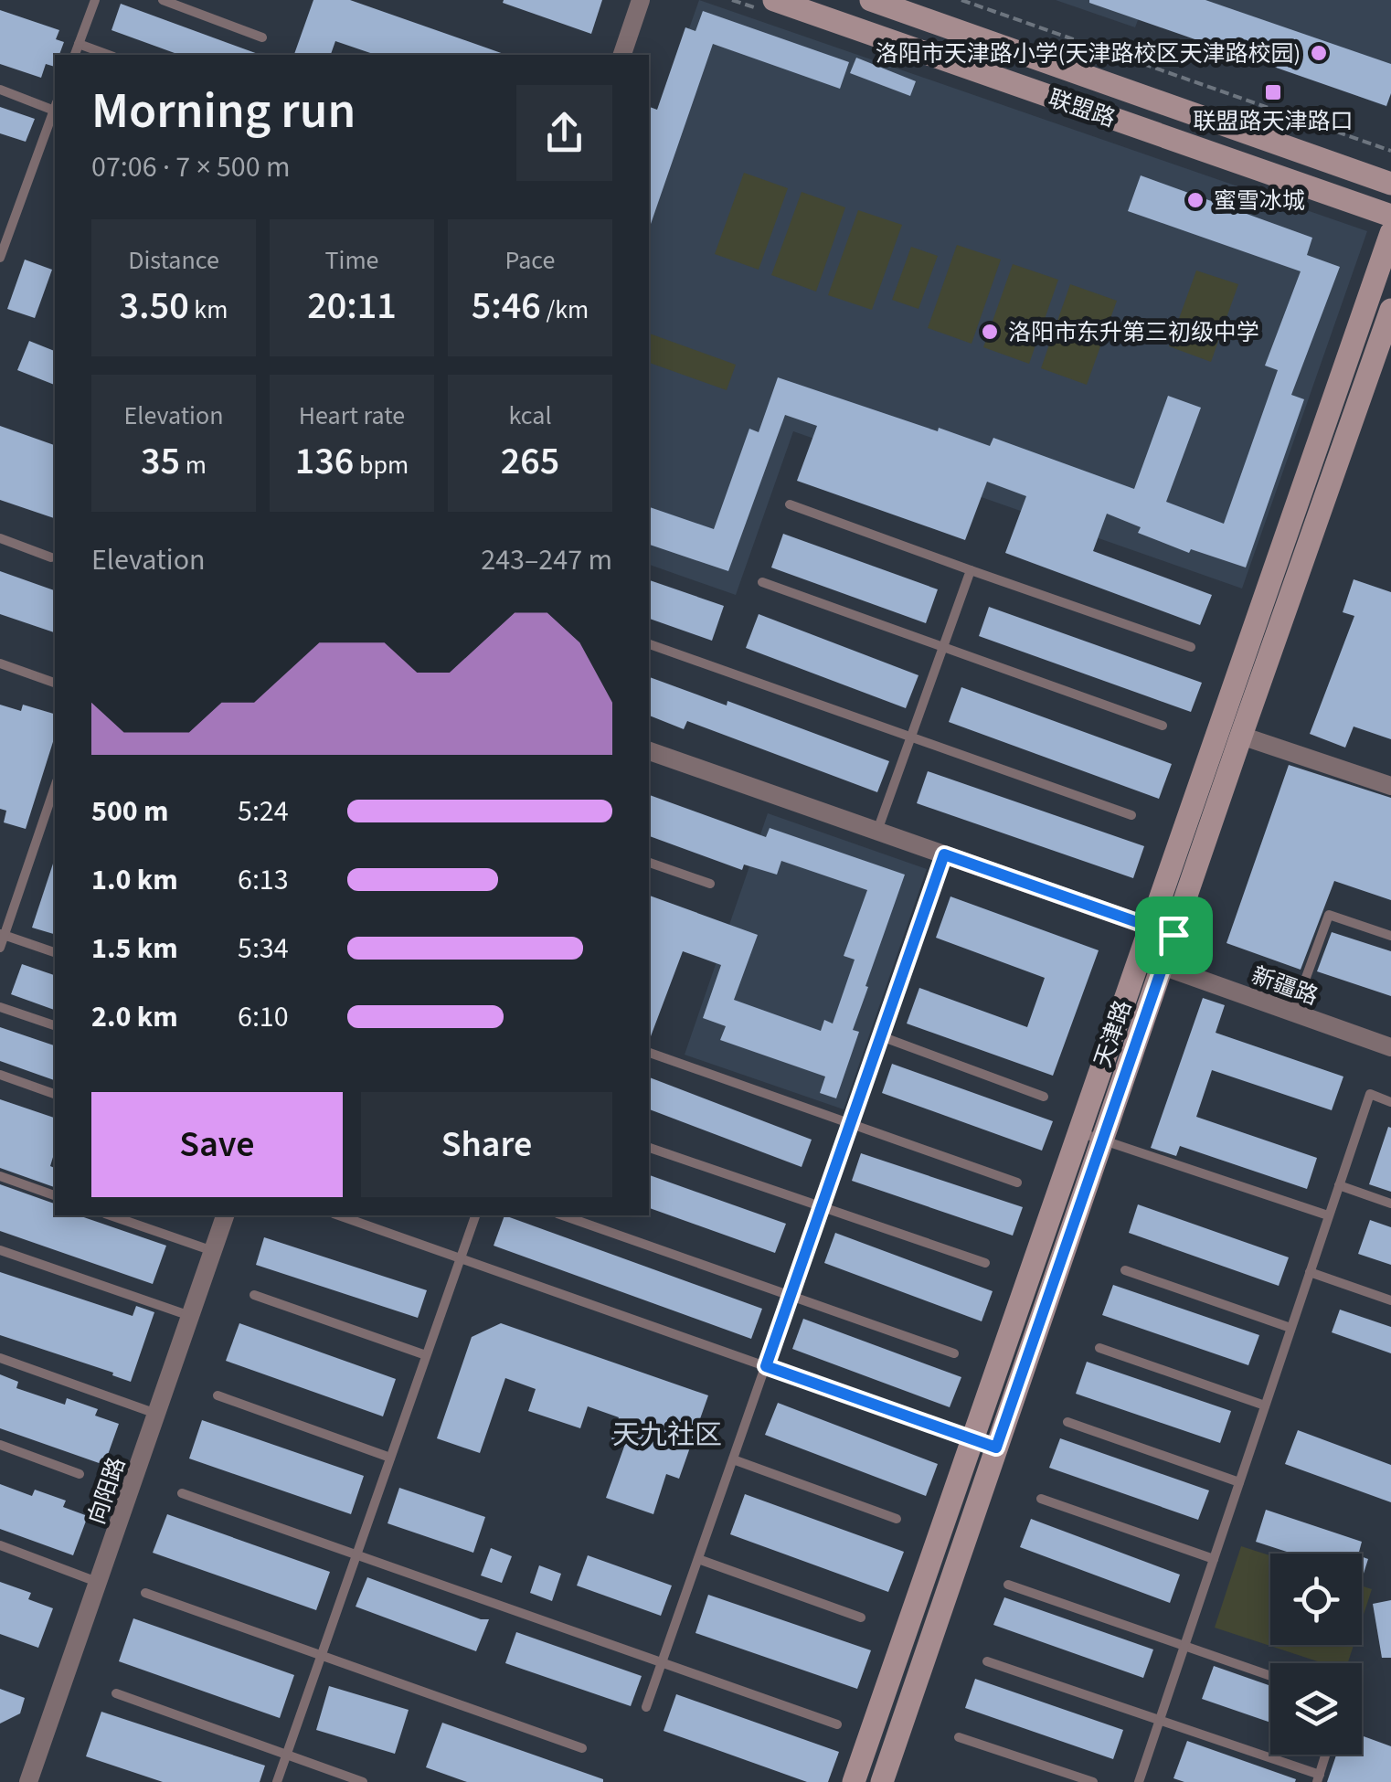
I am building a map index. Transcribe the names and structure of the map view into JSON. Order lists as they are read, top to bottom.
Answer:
{
  "streets": {
    "main road": ["联盟路", "天津路"],
    "street": ["新疆路", "向阳路"]
  },
  "crossings": [
    ["新疆路", "天津路"]
  ],
  "districts": ["天九社区"],
  "places": {
    "other": ["洛阳市天津路小学(天津路校区天津路校园)", "蜜雪冰城", "洛阳市东升第三初级中学"],
    "transit": ["联盟路天津路口"]
  },
  "page": {
    "heading": ["Morning run", "07:06 · 7 × 500 m"],
    "stats": [
      ["Distance", "3.50 km"],
      ["Time", "20:11"],
      ["Pace", "5:46 /km"],
      ["Elevation", "35 m"],
      ["Heart rate", "136 bpm"],
      ["kcal", "265"]
    ],
    "chart": ["Elevation", "243–247 m"],
    "list": [
      {
        "name": "500 m",
        "note": "5:24"
      },
      {
        "name": "1.0 km",
        "note": "6:13"
      },
      {
        "name": "1.5 km",
        "note": "5:34"
      },
      {
        "name": "2.0 km",
        "note": "6:10"
      }
    ],
    "buttons": ["Save", "Share"]
  }
}
